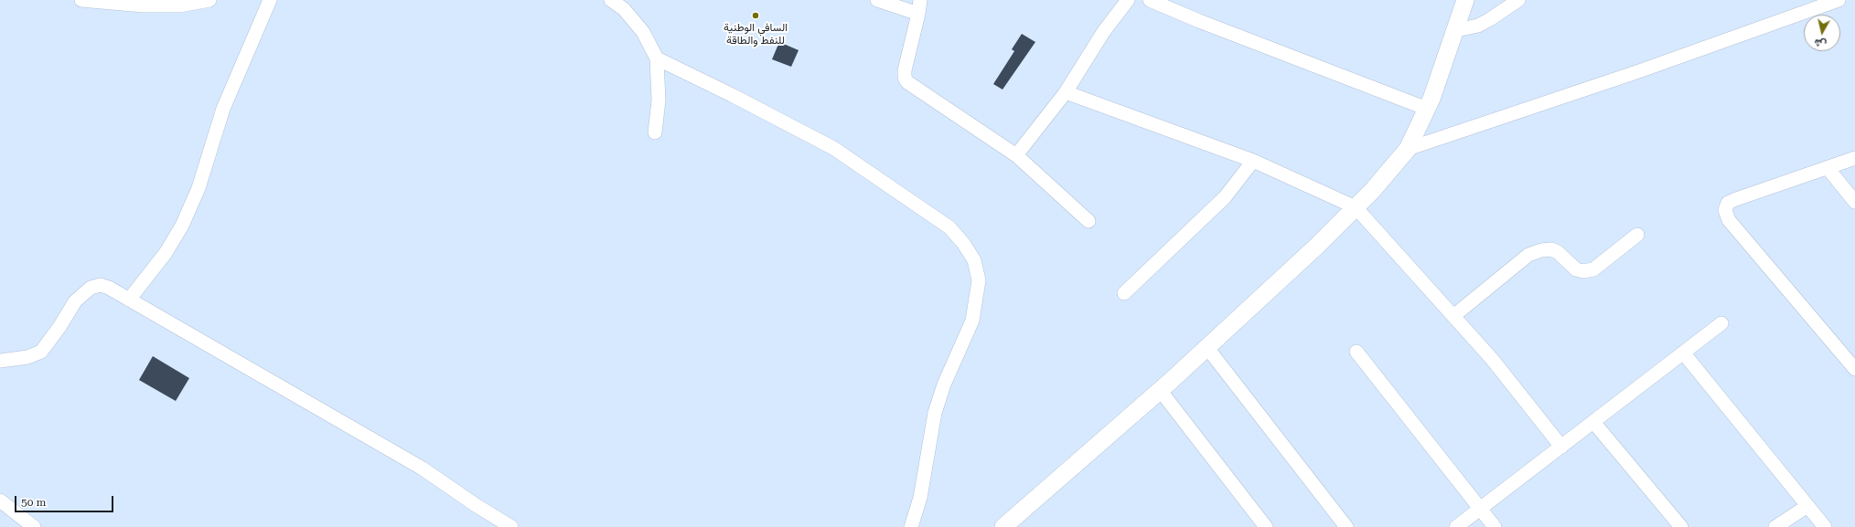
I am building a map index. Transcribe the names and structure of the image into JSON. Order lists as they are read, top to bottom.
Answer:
{
  "places": ["السافي الوطنية للنفط والطاقة"],
  "scale_bar": "50 m",
  "north": "bottom"
}
